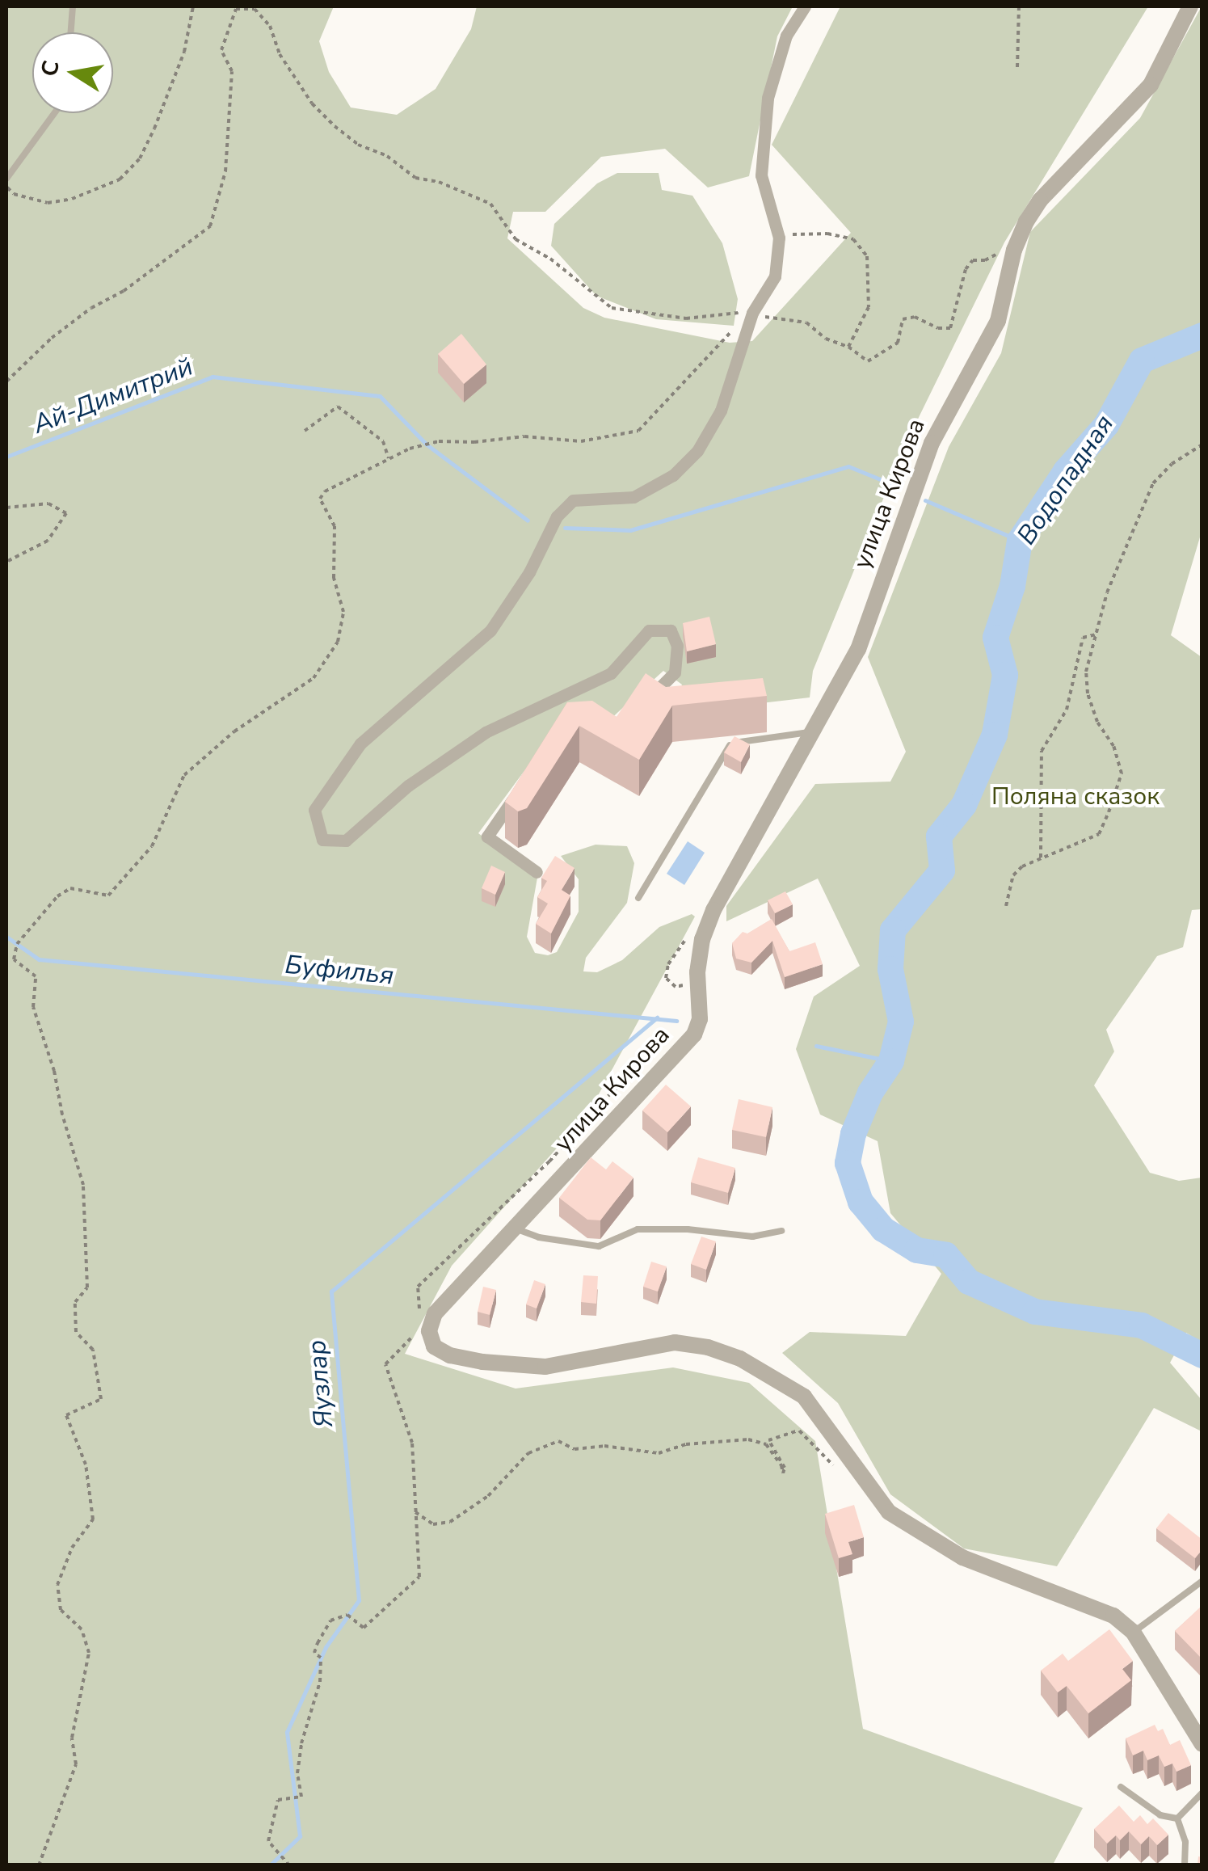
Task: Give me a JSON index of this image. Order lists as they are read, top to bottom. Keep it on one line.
{"streets":{"street":["улица Кирова"]},"water":["Ай-Димитрий","Водопадная","Буфилья","Яузлар"],"parks":["Поляна сказок"],"north":"left"}
